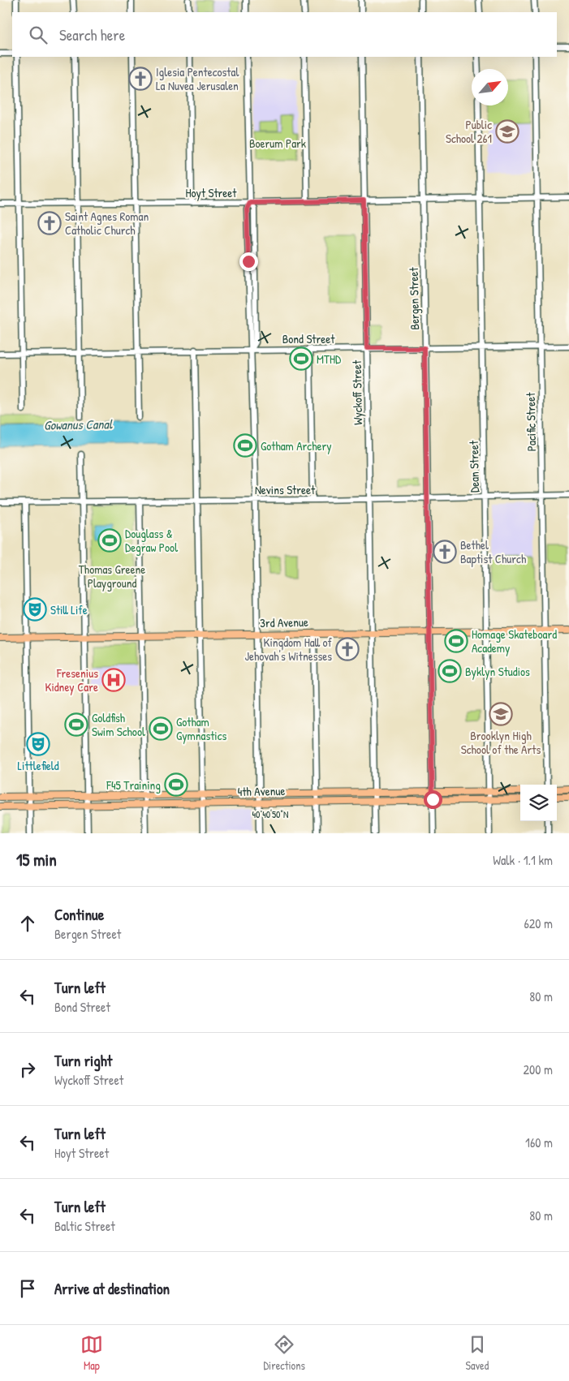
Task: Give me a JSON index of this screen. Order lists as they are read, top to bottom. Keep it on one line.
{"streets":{"main road":["3rd Avenue","4th Avenue"],"street":["Hoyt Street","Bergen Street","Bond Street","Wyckoff Street","Pacific Street","Dean Street","Nevins Street"]},"crossings":[["Hoyt Street","Bergen Street"],["Hoyt Street","Wyckoff Street"],["Hoyt Street","Pacific Street"],["Hoyt Street","Dean Street"],["Bergen Street","Bond Street"],["Bergen Street","Nevins Street"],["Bergen Street","3rd Avenue"],["Bergen Street","4th Avenue"],["Bond Street","Wyckoff Street"],["Bond Street","Pacific Street"],["Bond Street","Dean Street"],["Wyckoff Street","Nevins Street"],["Wyckoff Street","3rd Avenue"],["Wyckoff Street","4th Avenue"],["Pacific Street","Nevins Street"],["Pacific Street","3rd Avenue"],["Dean Street","Nevins Street"],["Dean Street","3rd Avenue"],["Dean Street","4th Avenue"]],"water":["Gowanus Canal"],"parks":["Boerum Park","Thomas Greene Playground"],"places":{"church":["Iglesia Pentecostal La Nuvea Jerusalen","Saint Agnes Roman Catholic Church","Bethel Baptist Church","Kingdom Hall of Jehovah's Witnesses"],"school or university":["Public School 261","Brooklyn High School of the Arts"],"sports":["MTHD","Gotham Archery","Douglass & Degraw Pool","Homage Skateboard Academy","Byklyn Studios","Goldfish Swim School","Gotham Gymnastics","F45 Training"],"theatre":["Still Life","Littlefield"],"hospital":["Fresenius Kidney Care"]},"north":"top right","page":{"search":"Search here","heading":["15 min","Walk · 1.1 km"],"list":[["Continue","Bergen Street","620 m"],["Turn left","Bond Street","80 m"],["Turn right","Wyckoff Street","200 m"],["Turn left","Hoyt Street","160 m"],["Turn left","Baltic Street","80 m"],"Arrive at destination"],"nav":["Map","Directions","Saved"]},"coordinates":["40°40'50\"N"]}
